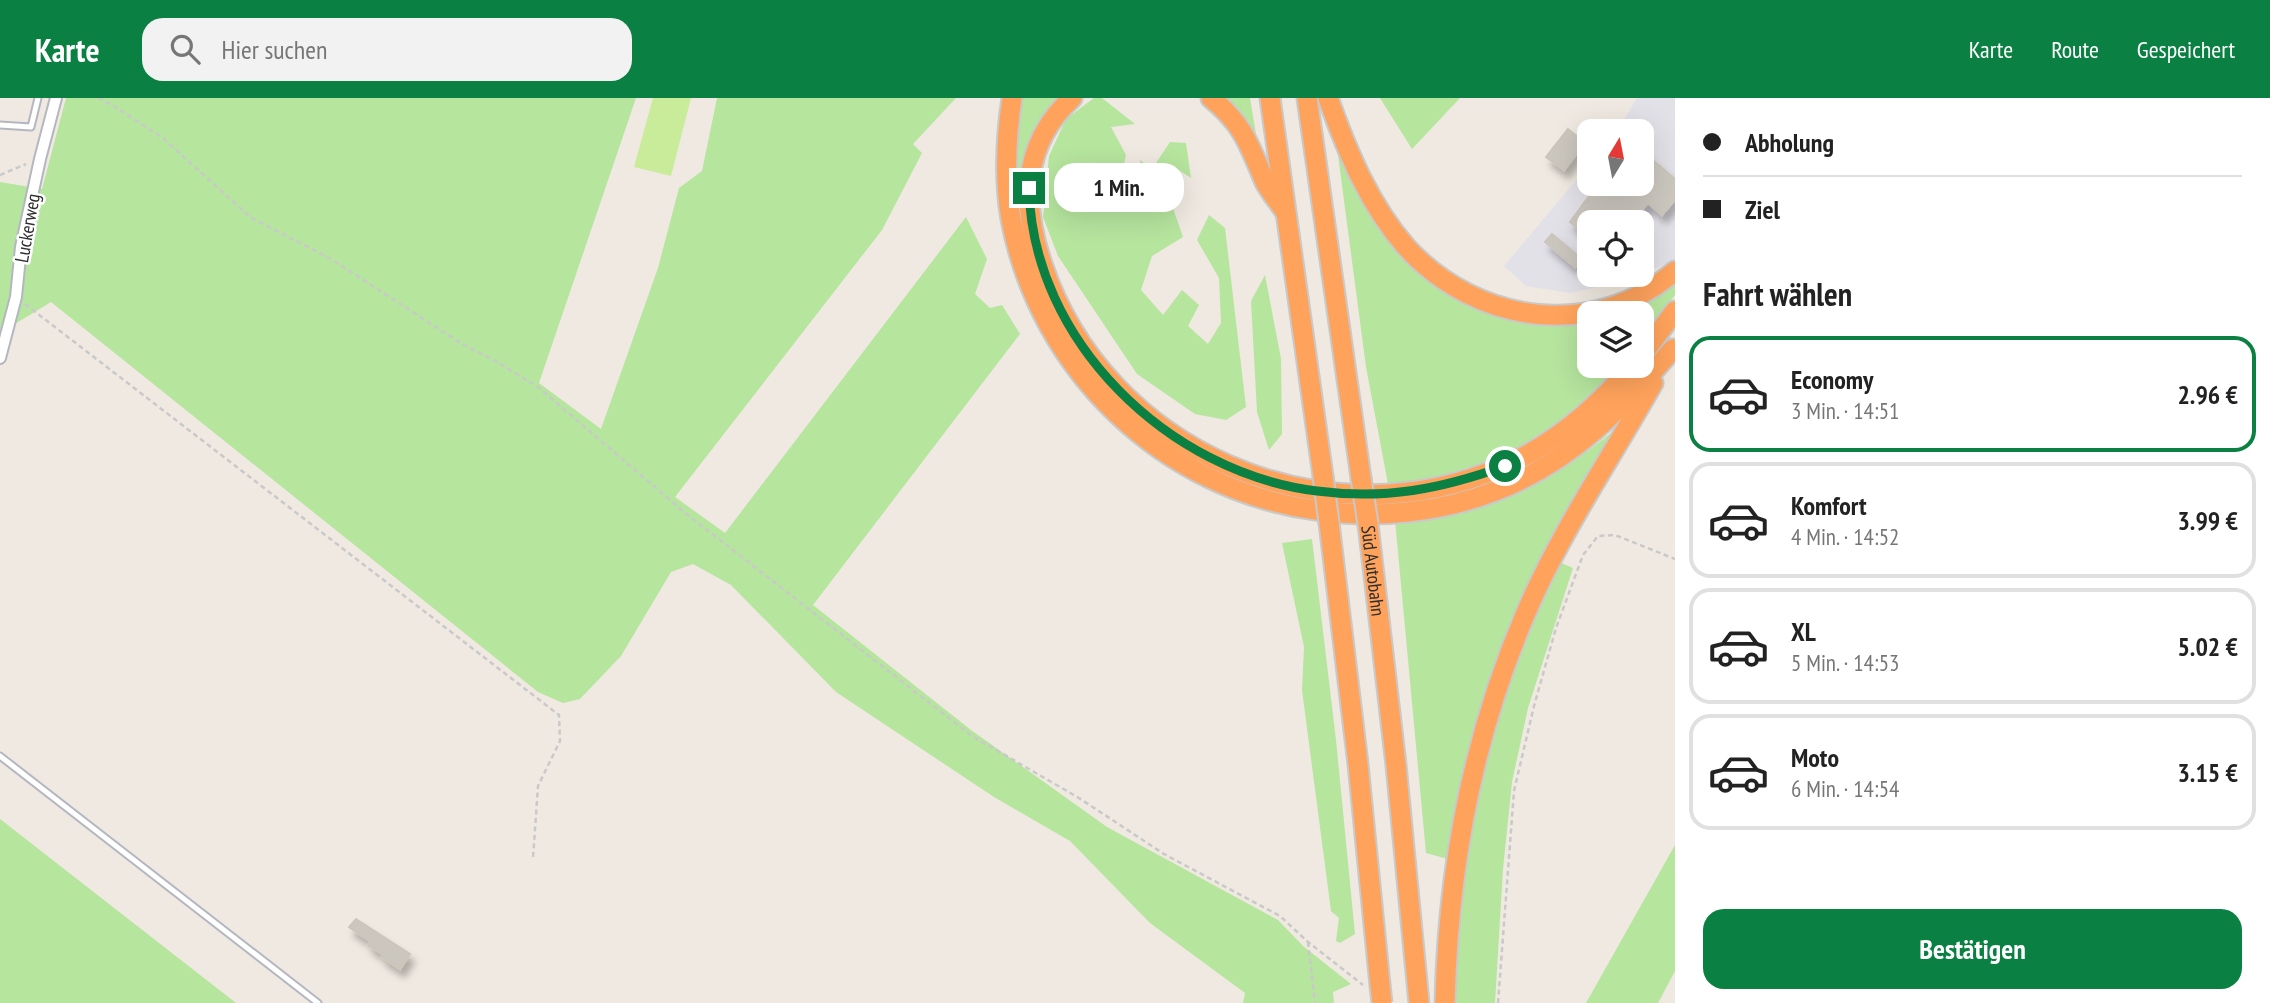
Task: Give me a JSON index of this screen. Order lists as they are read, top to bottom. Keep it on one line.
{"streets":{"highway":["Süd Autobahn"],"street":["Luckerweg"]},"north":"top","page":{"header":"Karte","search":"Hier suchen","nav":["Karte","Route","Gespeichert"],"banner":["Abholung","Ziel"],"bubble":"1 Min.","heading":"Fahrt wählen","list":[{"name":"Economy","note":"3 Min. · 14:51","value":"2.96 €"},{"name":"Komfort","note":"4 Min. · 14:52","value":"3.99 €"},{"name":"XL","note":"5 Min. · 14:53","value":"5.02 €"},{"name":"Moto","note":"6 Min. · 14:54","value":"3.15 €"}],"buttons":"Bestätigen"}}
